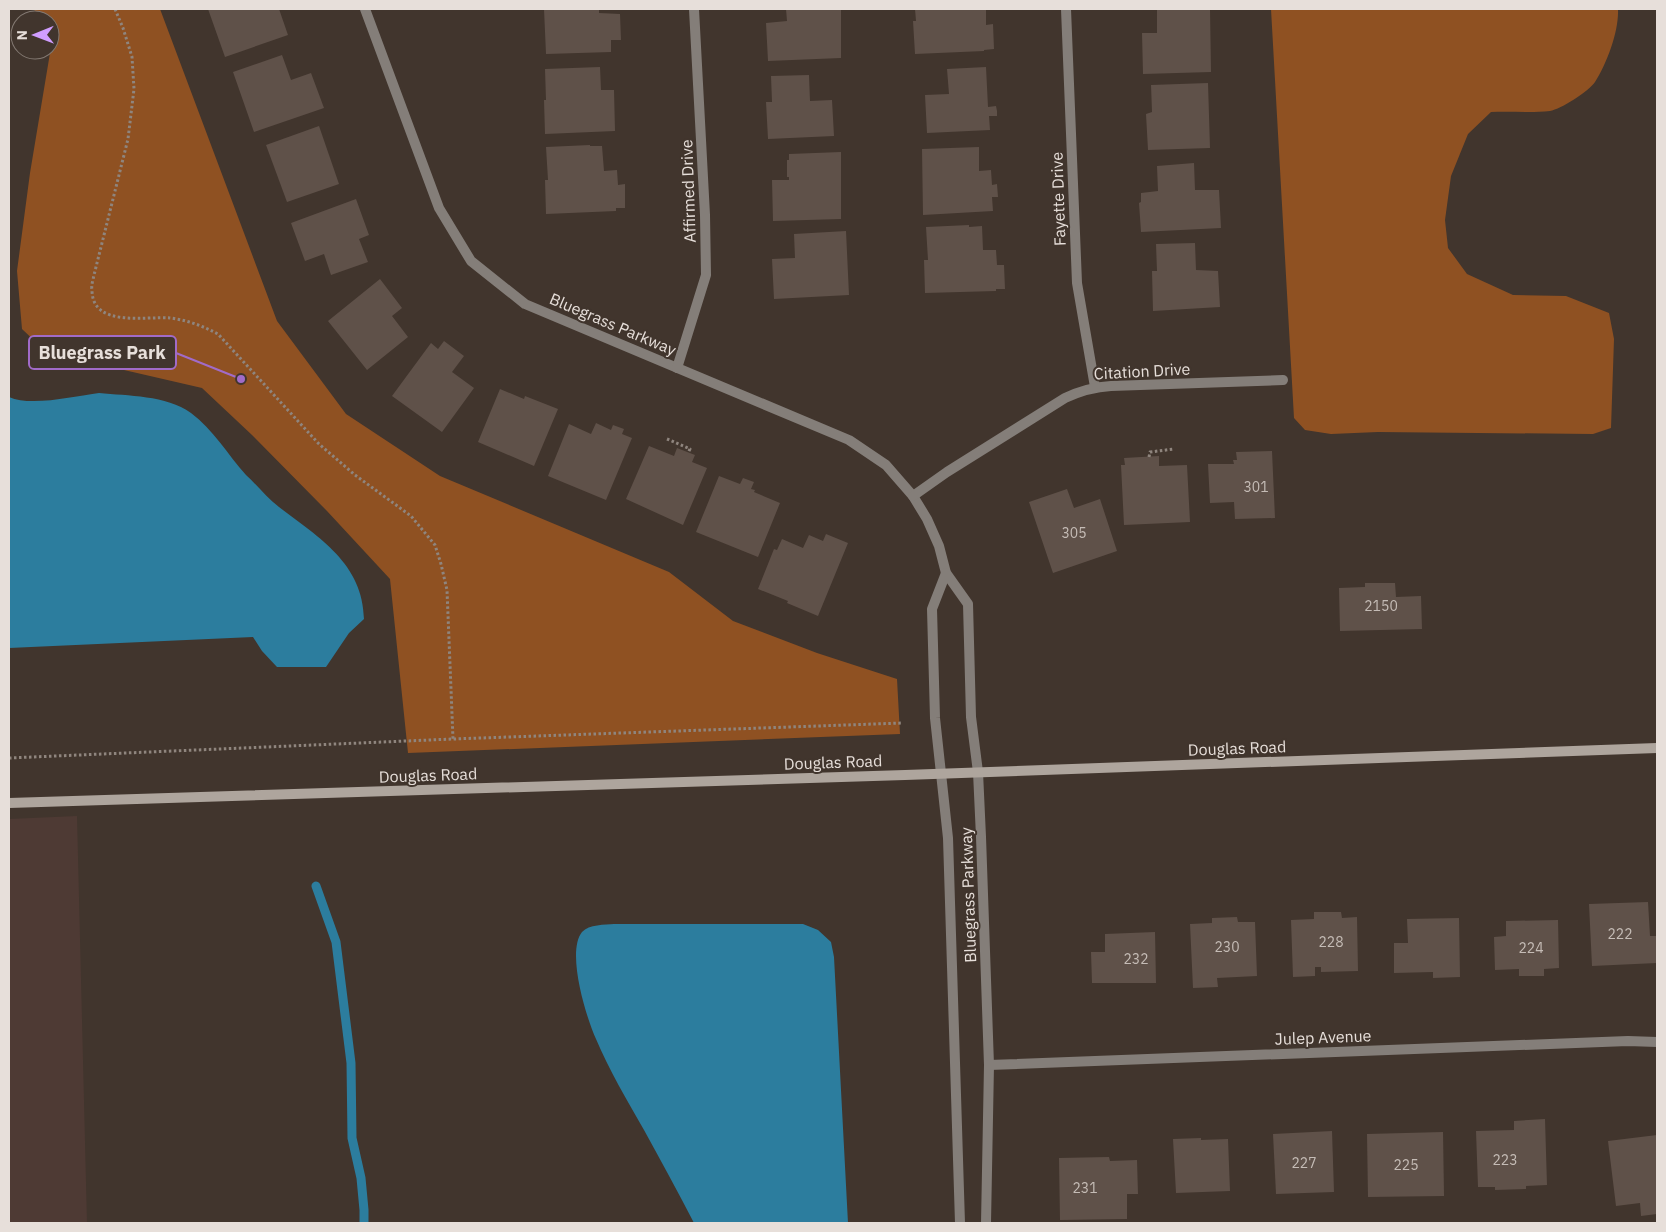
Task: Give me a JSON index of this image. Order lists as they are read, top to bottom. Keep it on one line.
{"streets":{"street":["Affirmed Drive","Fayette Drive","Bluegrass Parkway","Citation Drive","Douglas Road","Julep Avenue"]},"crossings":[["Affirmed Drive","Bluegrass Parkway"],["Fayette Drive","Citation Drive"],["Bluegrass Parkway","Citation Drive"],["Bluegrass Parkway","Douglas Road"],["Bluegrass Parkway","Julep Avenue"]],"places":["Bluegrass Park"],"house_numbers":["301","305","2150","222","228","230","224","232","223","227","225","231"],"north":"left"}
